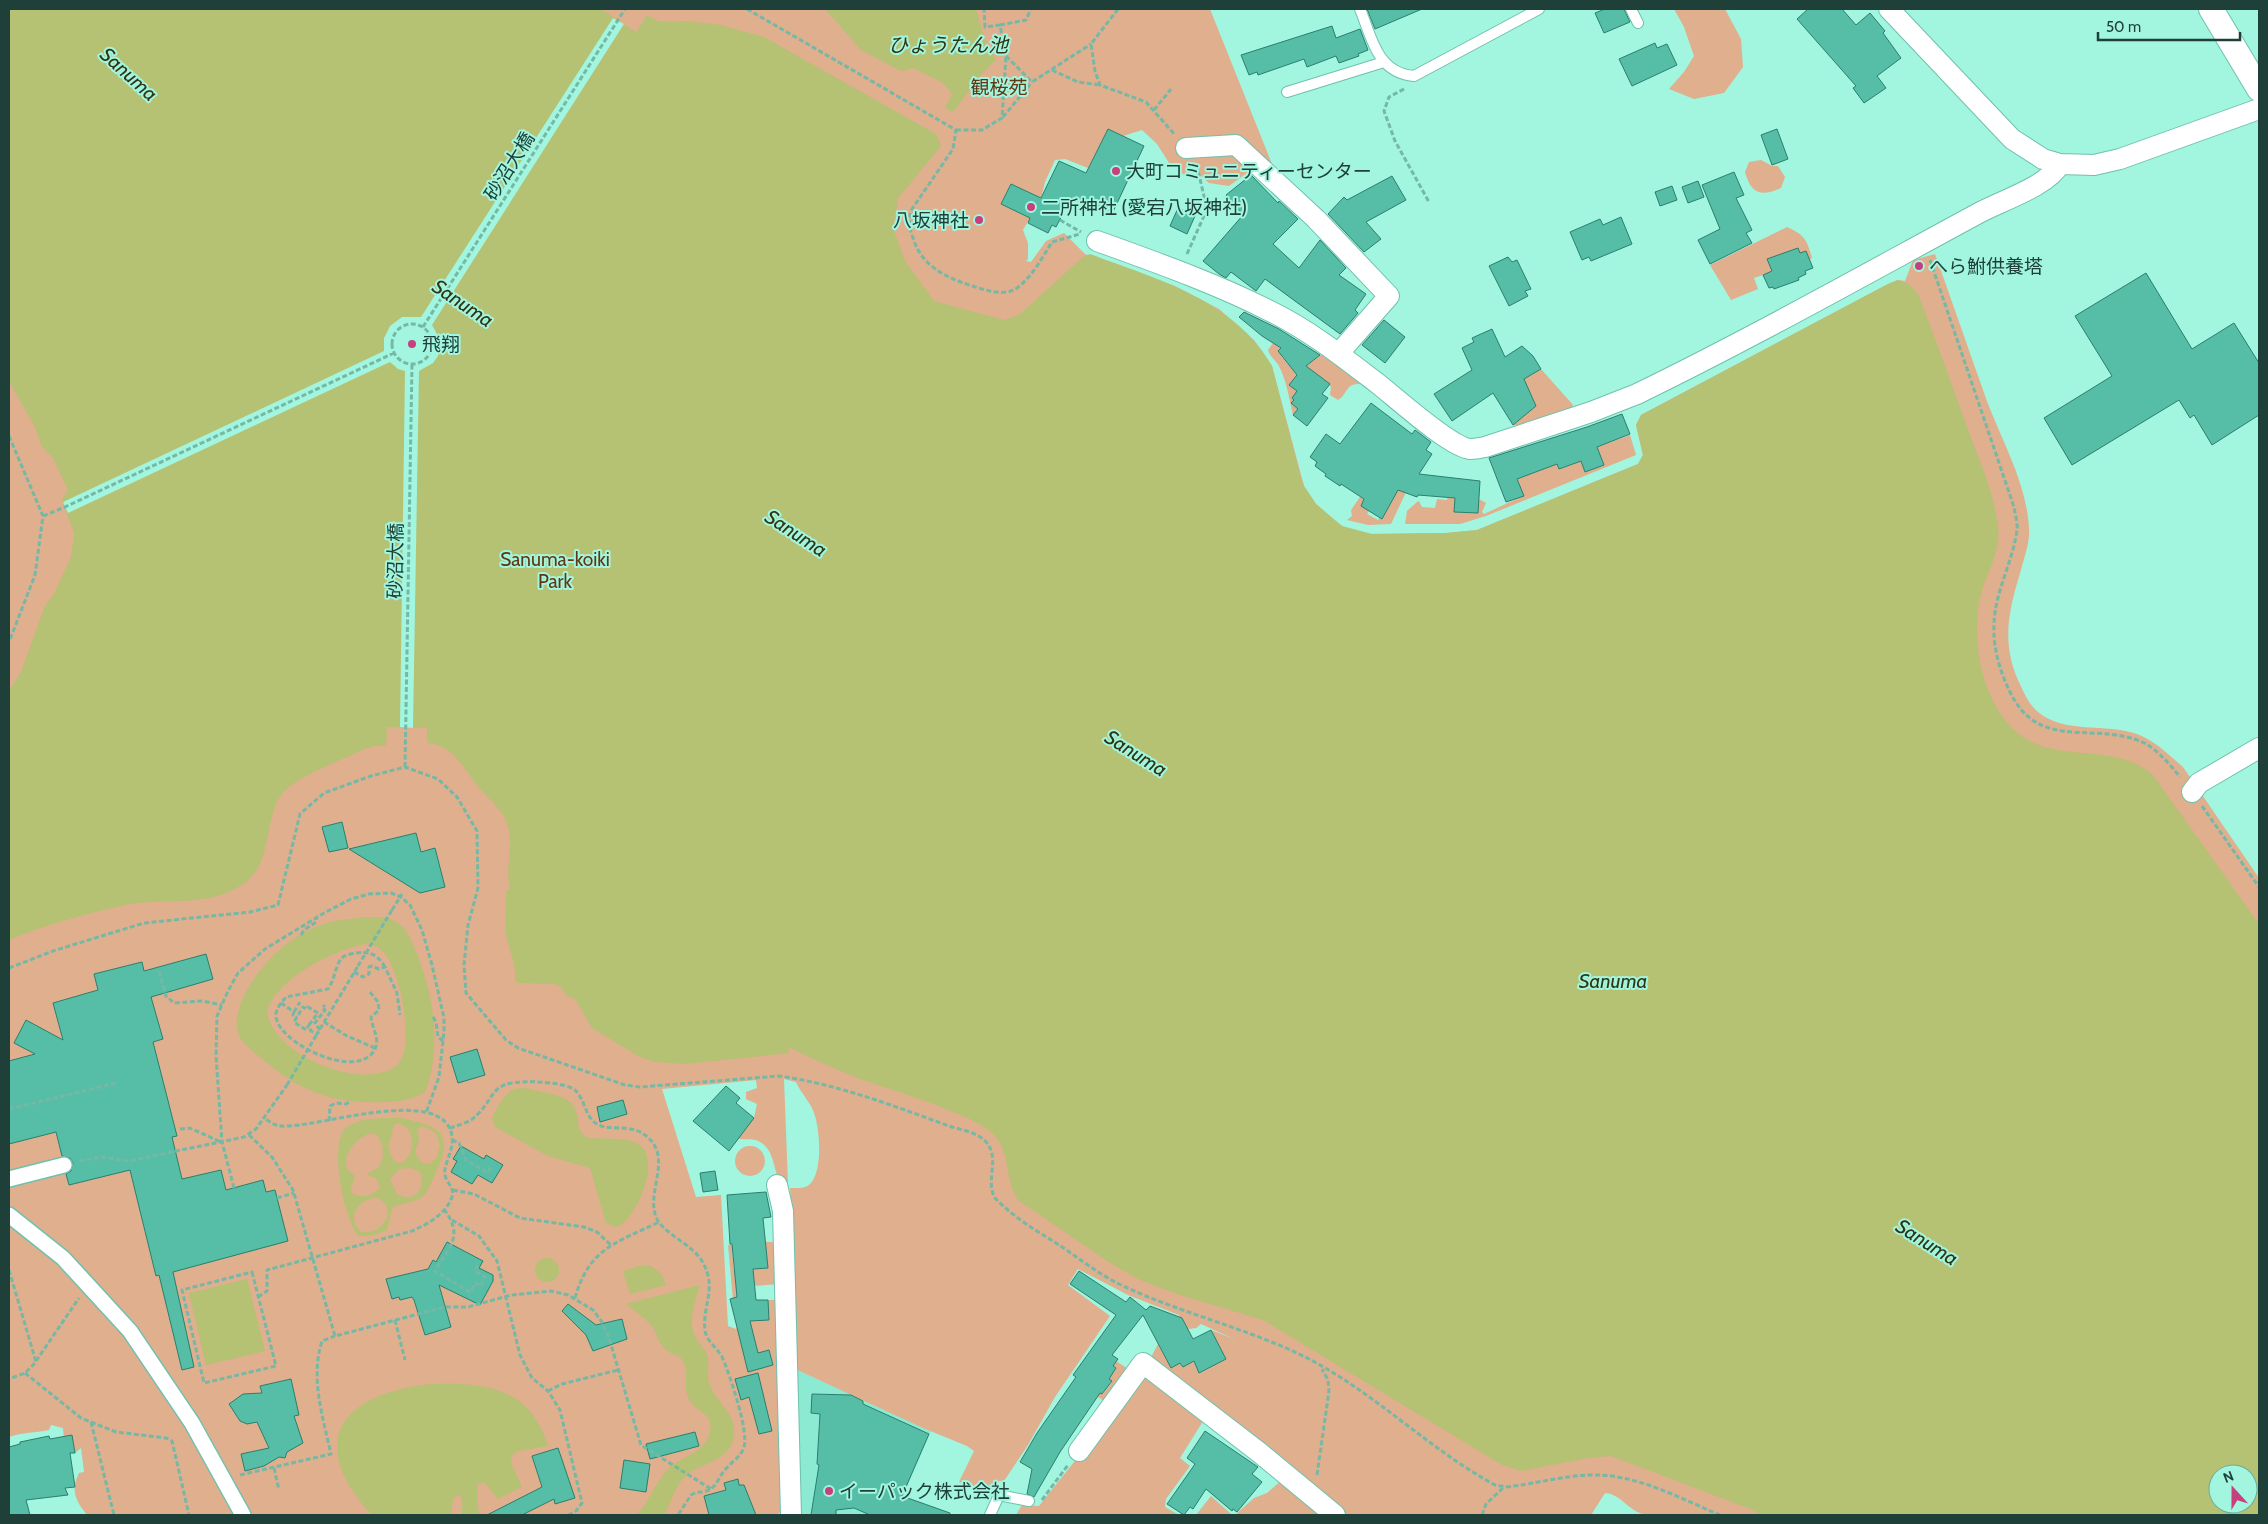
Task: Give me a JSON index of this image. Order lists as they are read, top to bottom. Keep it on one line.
{"streets":{"path":["砂沼大橋"]},"water":["ひょうたん池","Sanuma"],"parks":["観桜苑","Sanuma-koiki Park"],"places":["大町コミュニティーセンター","二所神社 (愛宕八坂神社)","八坂神社","へら鮒供養塔","飛翔","イーパック株式会社"],"scale_bar":"50 m","north":"top"}
